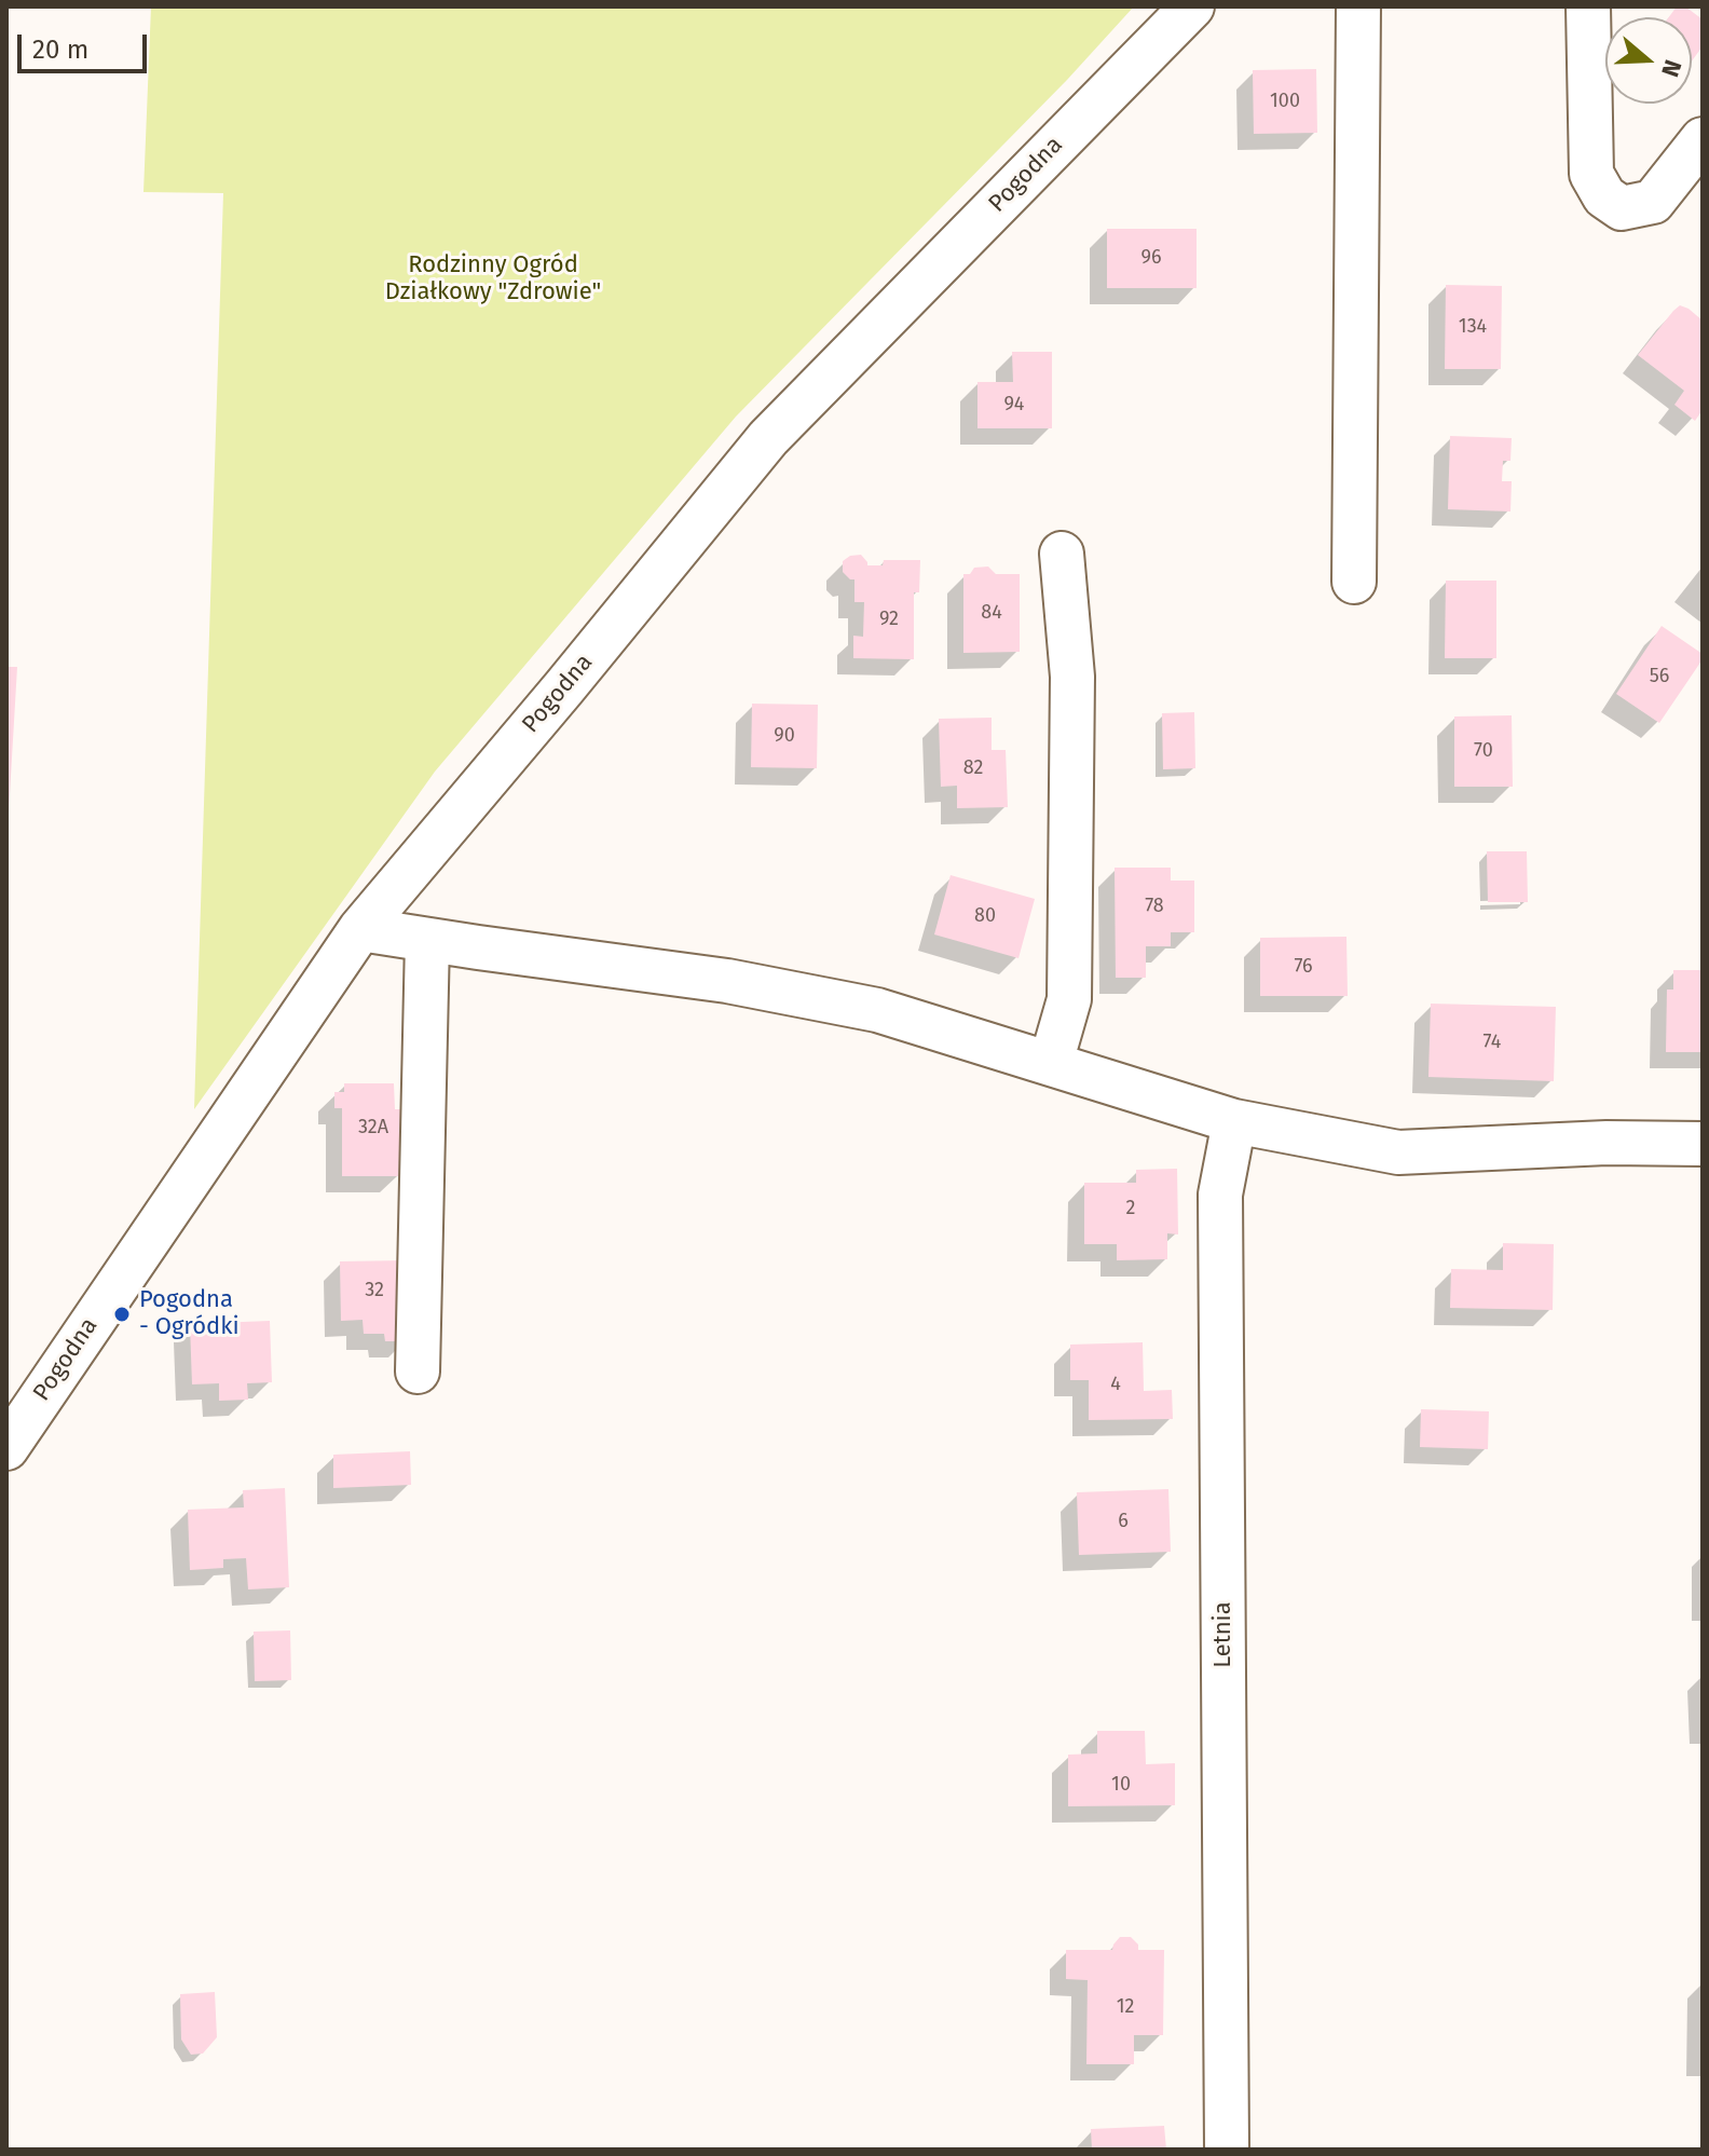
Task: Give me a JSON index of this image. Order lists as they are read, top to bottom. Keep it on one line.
{"streets":{"street":["Pogodna","Letnia"]},"parks":["Rodzinny Ogród Działkowy \"Zdrowie\""],"places":["Pogodna - Ogródki"],"house_numbers":["100","96","134","94","84","92","56","90","70","82","78","80","76","74","32A","2","32","4","6","10","12"],"scale_bar":"20 m","north":"right"}
